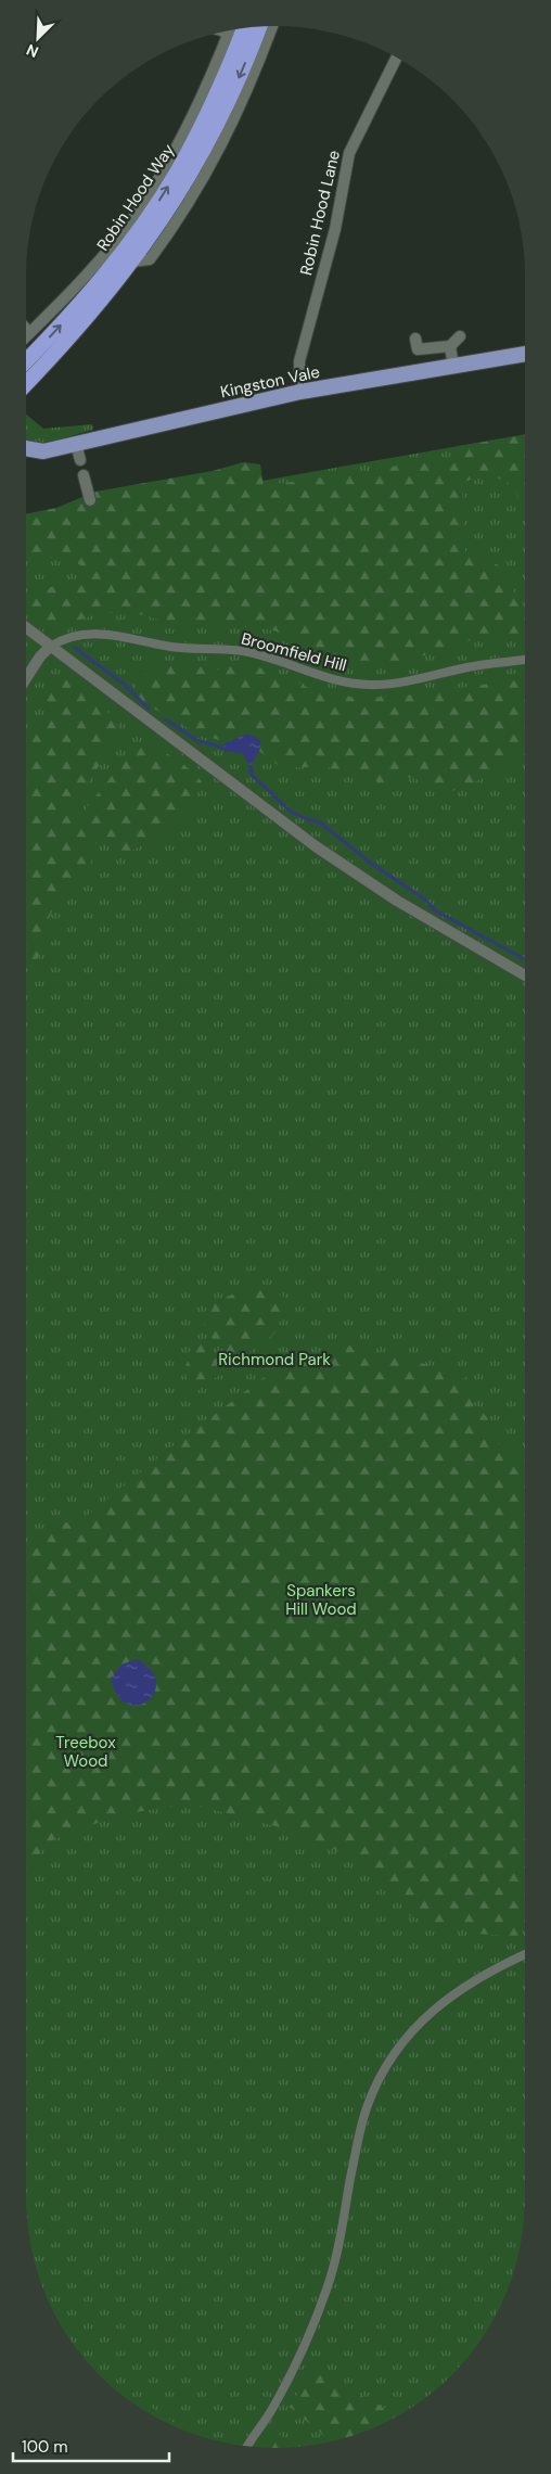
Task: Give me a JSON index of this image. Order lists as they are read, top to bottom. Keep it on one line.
{"streets":{"highway":["Robin Hood Way"],"main road":["Kingston Vale"],"street":["Robin Hood Lane","Broomfield Hill"]},"crossings":[["Robin Hood Lane","Kingston Vale"]],"parks":["Richmond Park","Spankers Hill Wood","Treebox Wood"],"scale_bar":"100 m","north":"bottom left"}
